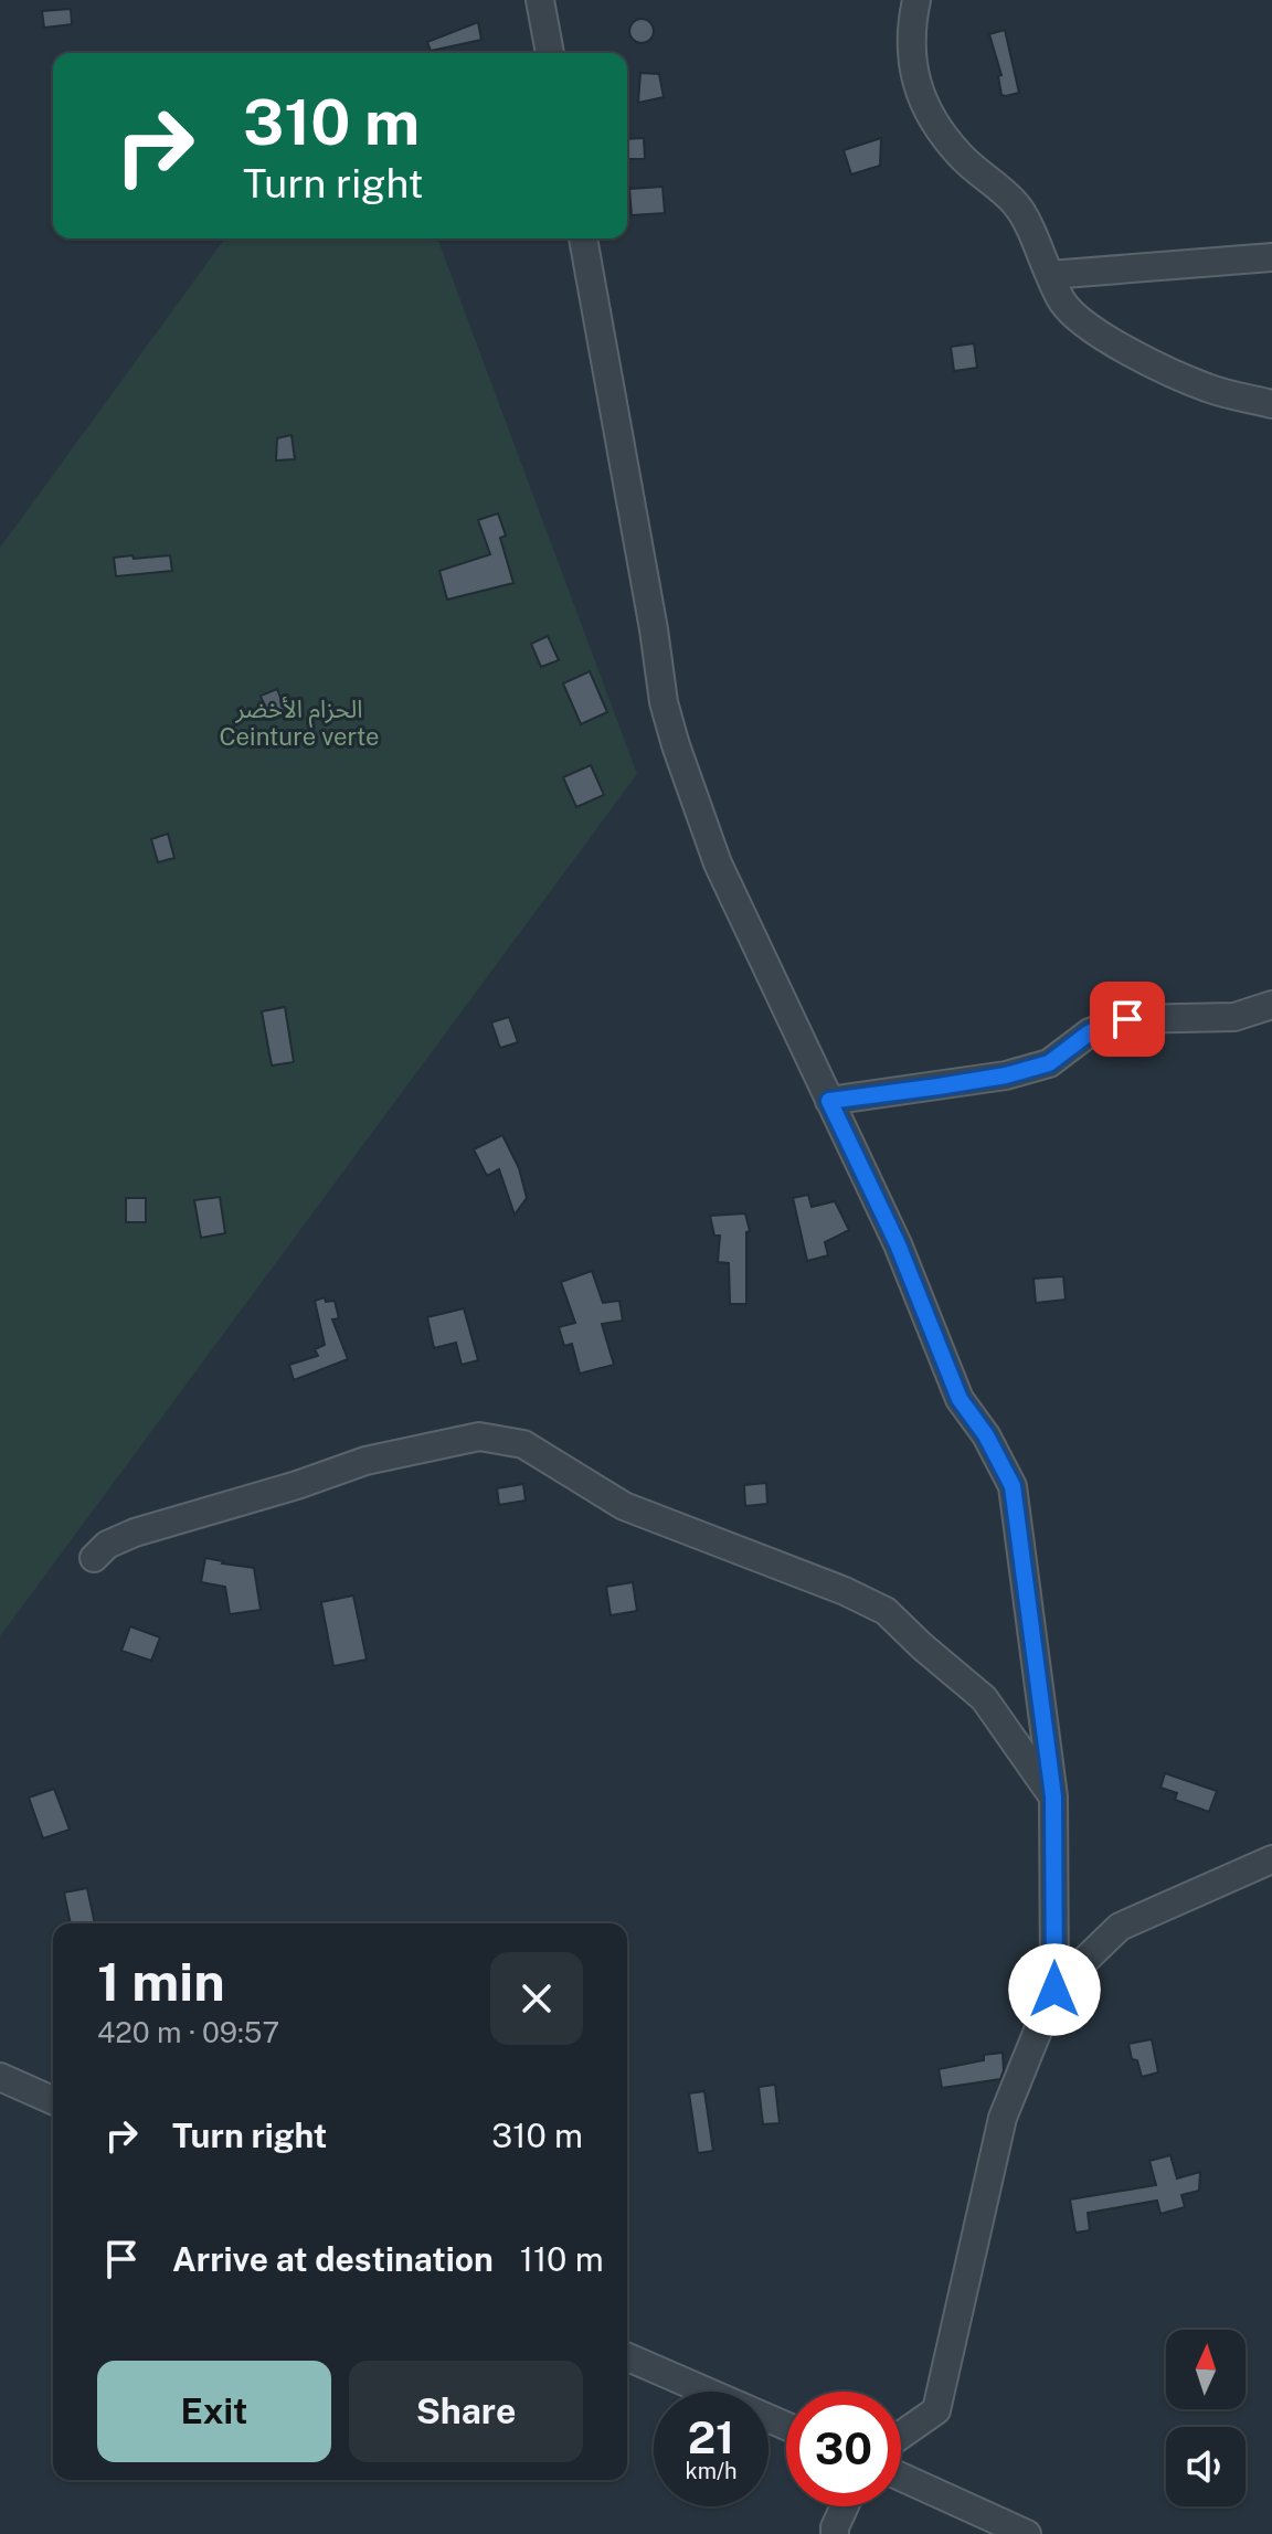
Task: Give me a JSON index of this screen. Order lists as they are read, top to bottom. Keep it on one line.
{"parks":["الحزام الأخضر Ceinture verte"],"north":"top","page":{"turn":["310 m","Turn right"],"heading":["1 min","420 m · 09:57"],"list":[{"name":"Turn right","value":"310 m"},{"name":"Arrive at destination","value":"110 m"}],"buttons":["Exit","Share"],"speed":"21 km/h","limit":"30"}}
